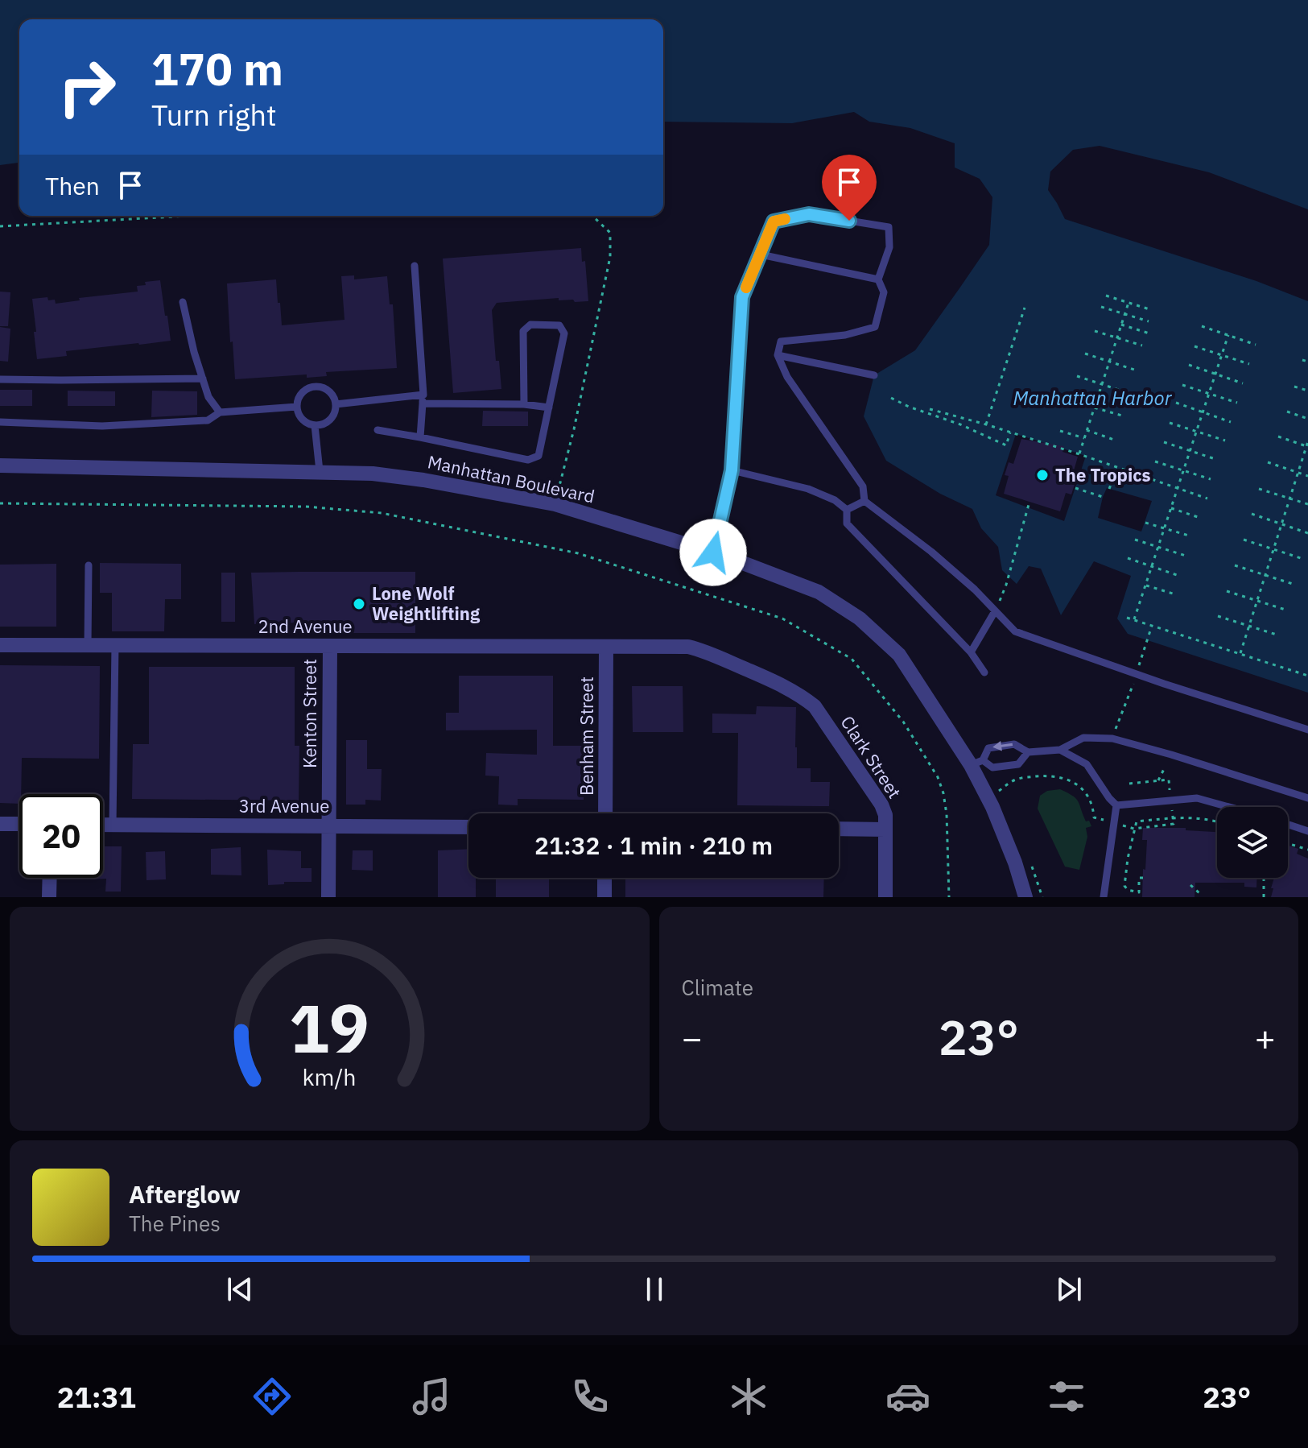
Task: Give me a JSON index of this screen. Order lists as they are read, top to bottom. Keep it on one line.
{"streets":{"street":["Manhattan Boulevard","2nd Avenue","Kenton Street","Benham Street","Clark Street","3rd Avenue"]},"crossings":[["2nd Avenue","Kenton Street"],["2nd Avenue","Benham Street"],["2nd Avenue","Clark Street"],["Kenton Street","3rd Avenue"]],"water":["Manhattan Harbor"],"places":["The Tropics","Lone Wolf Weightlifting"],"page":{"turn":["170 m","Turn right"],"then":"Then","limit":"20","trip":"21:32 · 1 min · 210 m","tile":"Climate","heat":["−","23°","+"],"song":["Afterglow","The Pines"],"tabs":["21:31","23°"],"gauge":["19","km/h"]}}
